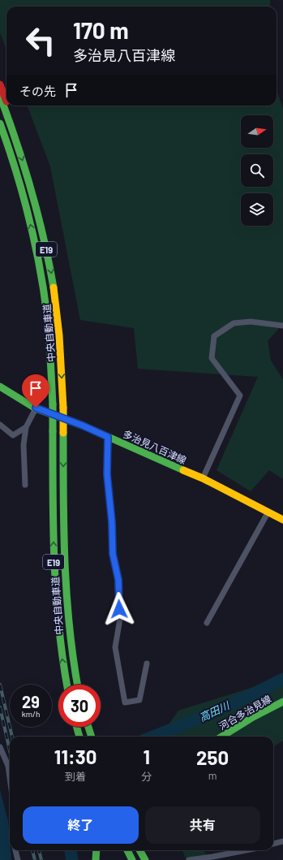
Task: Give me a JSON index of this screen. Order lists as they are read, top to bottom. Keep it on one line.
{"streets":{"main road":["E19","中央自動車道","多治見八百津線","河合多治見線"]},"water":["高田川"],"north":"right","page":{"turn":["170 m","多治見八百津線"],"then":"その先","speed":"29 km/h","limit":"30","eta":["11:30","到着","1","分","250","m"],"buttons":["終了","共有"]}}
